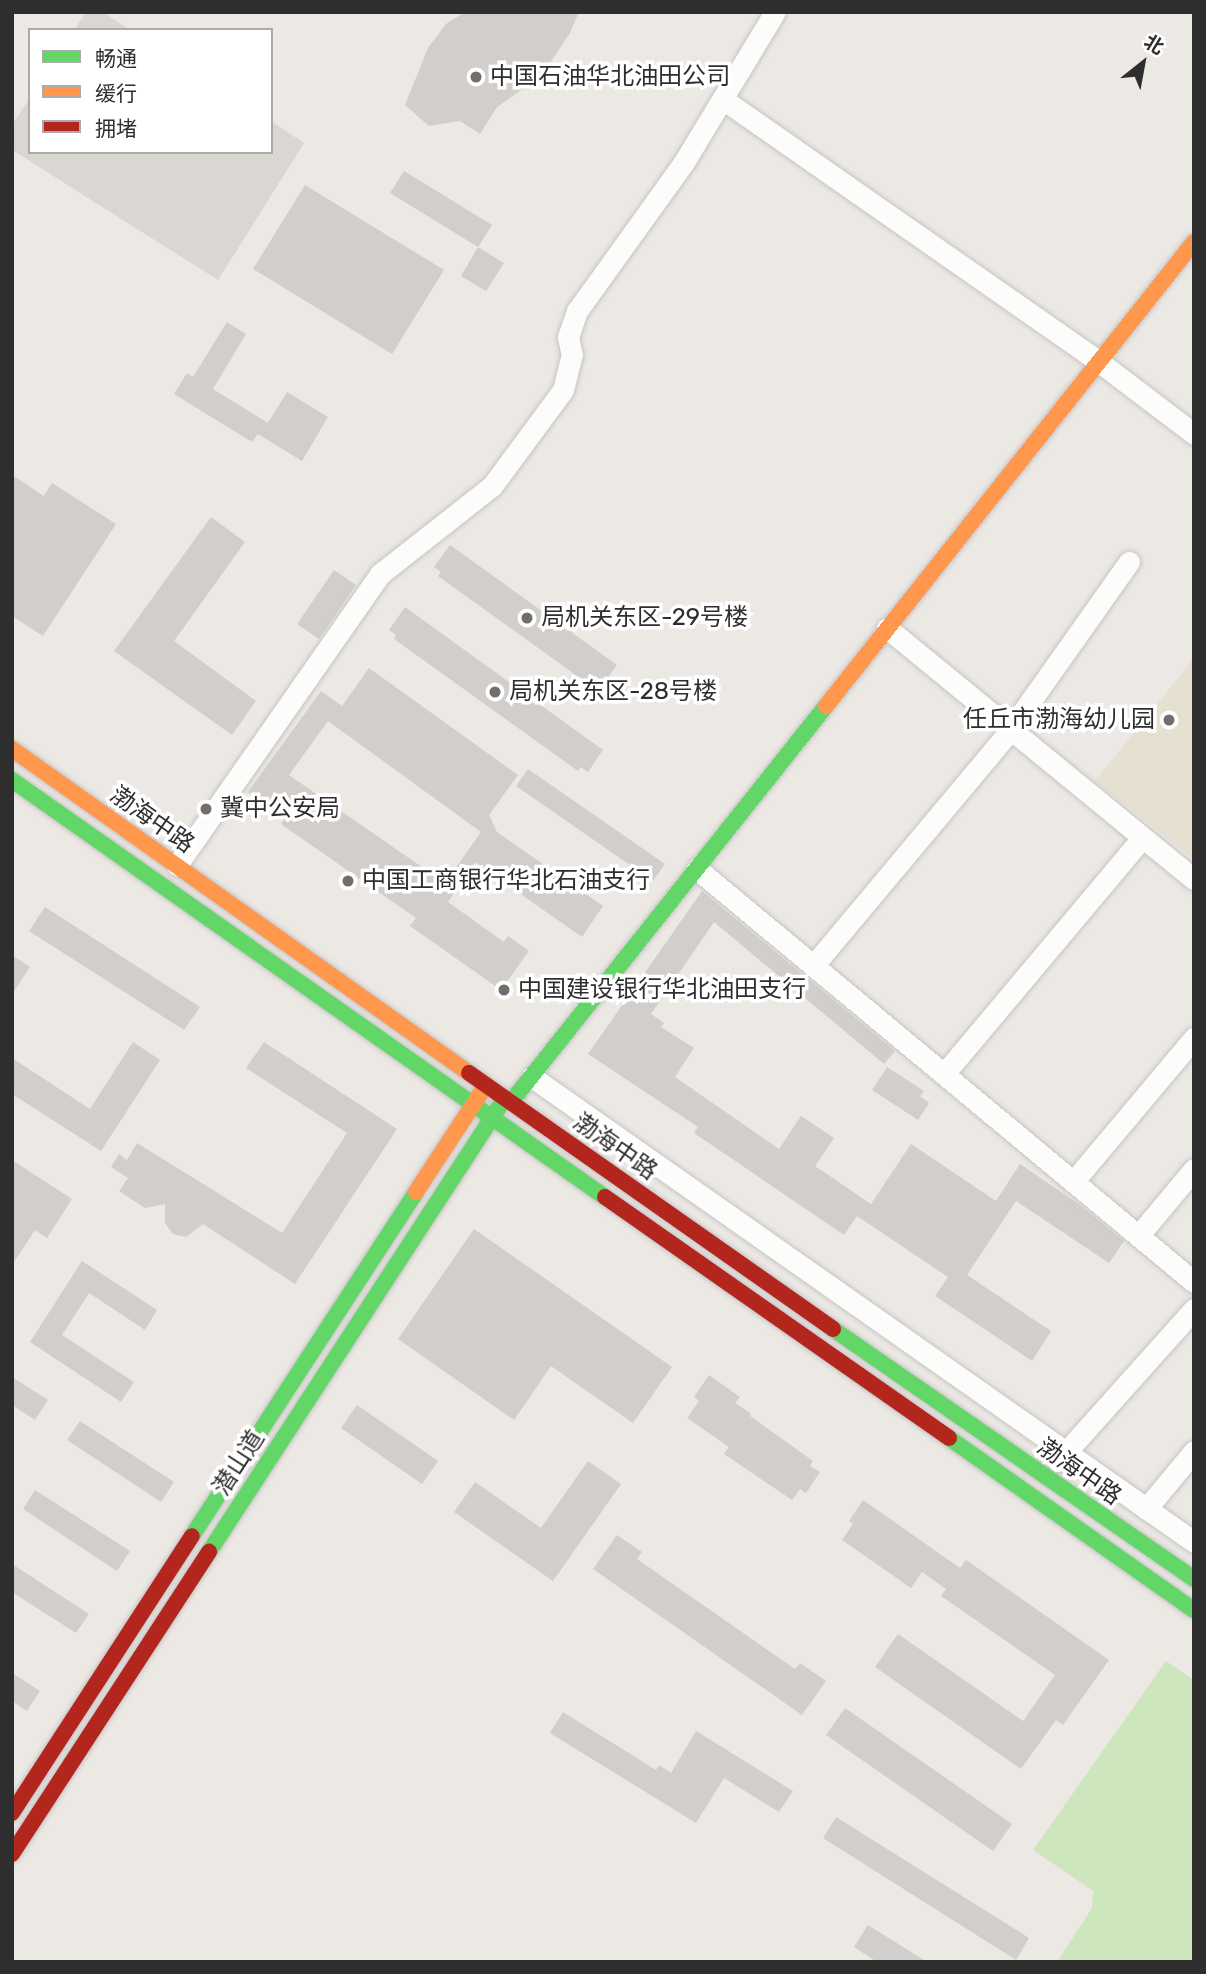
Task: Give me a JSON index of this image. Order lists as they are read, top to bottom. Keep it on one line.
{"streets":{"main road":["渤海中路","潜山道"]},"crossings":[["渤海中路","潜山道"]],"places":["中国石油华北油田公司","局机关东区-29号楼","局机关东区-28号楼","任丘市渤海幼儿园","冀中公安局","中国工商银行华北石油支行","中国建设银行华北油田支行"],"legend":["畅通","缓行","拥堵"],"north":"top right"}
